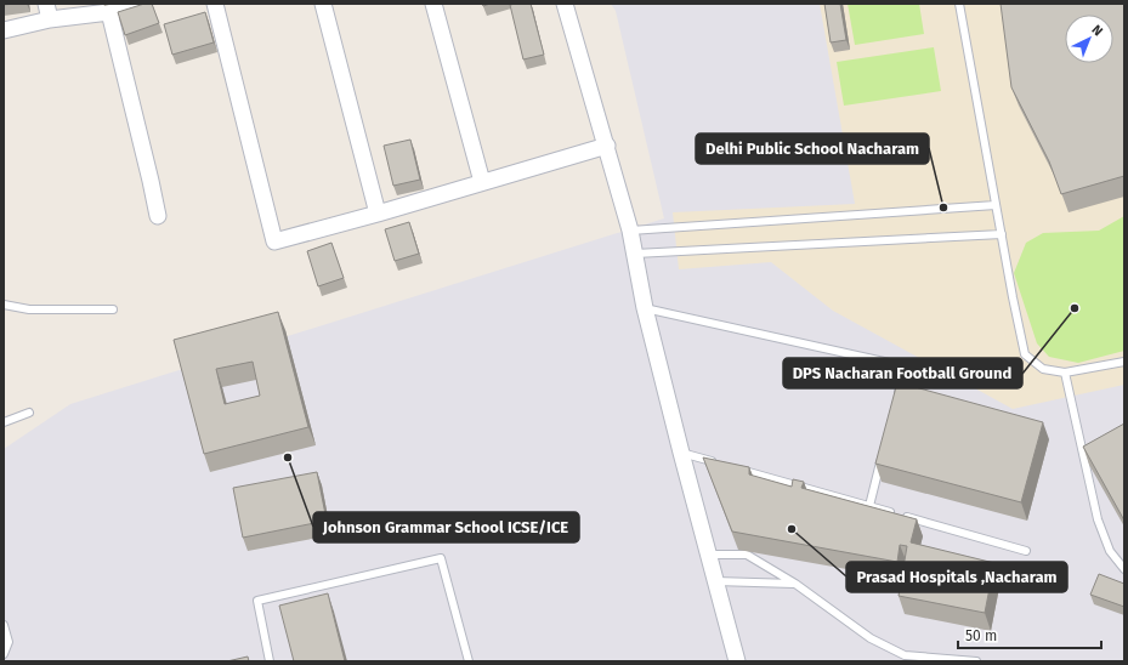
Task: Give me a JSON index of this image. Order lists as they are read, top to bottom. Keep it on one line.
{"places":["Delhi Public School Nacharam","DPS Nacharan Football Ground","Johnson Grammar School ICSE/ICE","Prasad Hospitals ,Nacharam"],"scale_bar":"50 m","north":"top right"}
